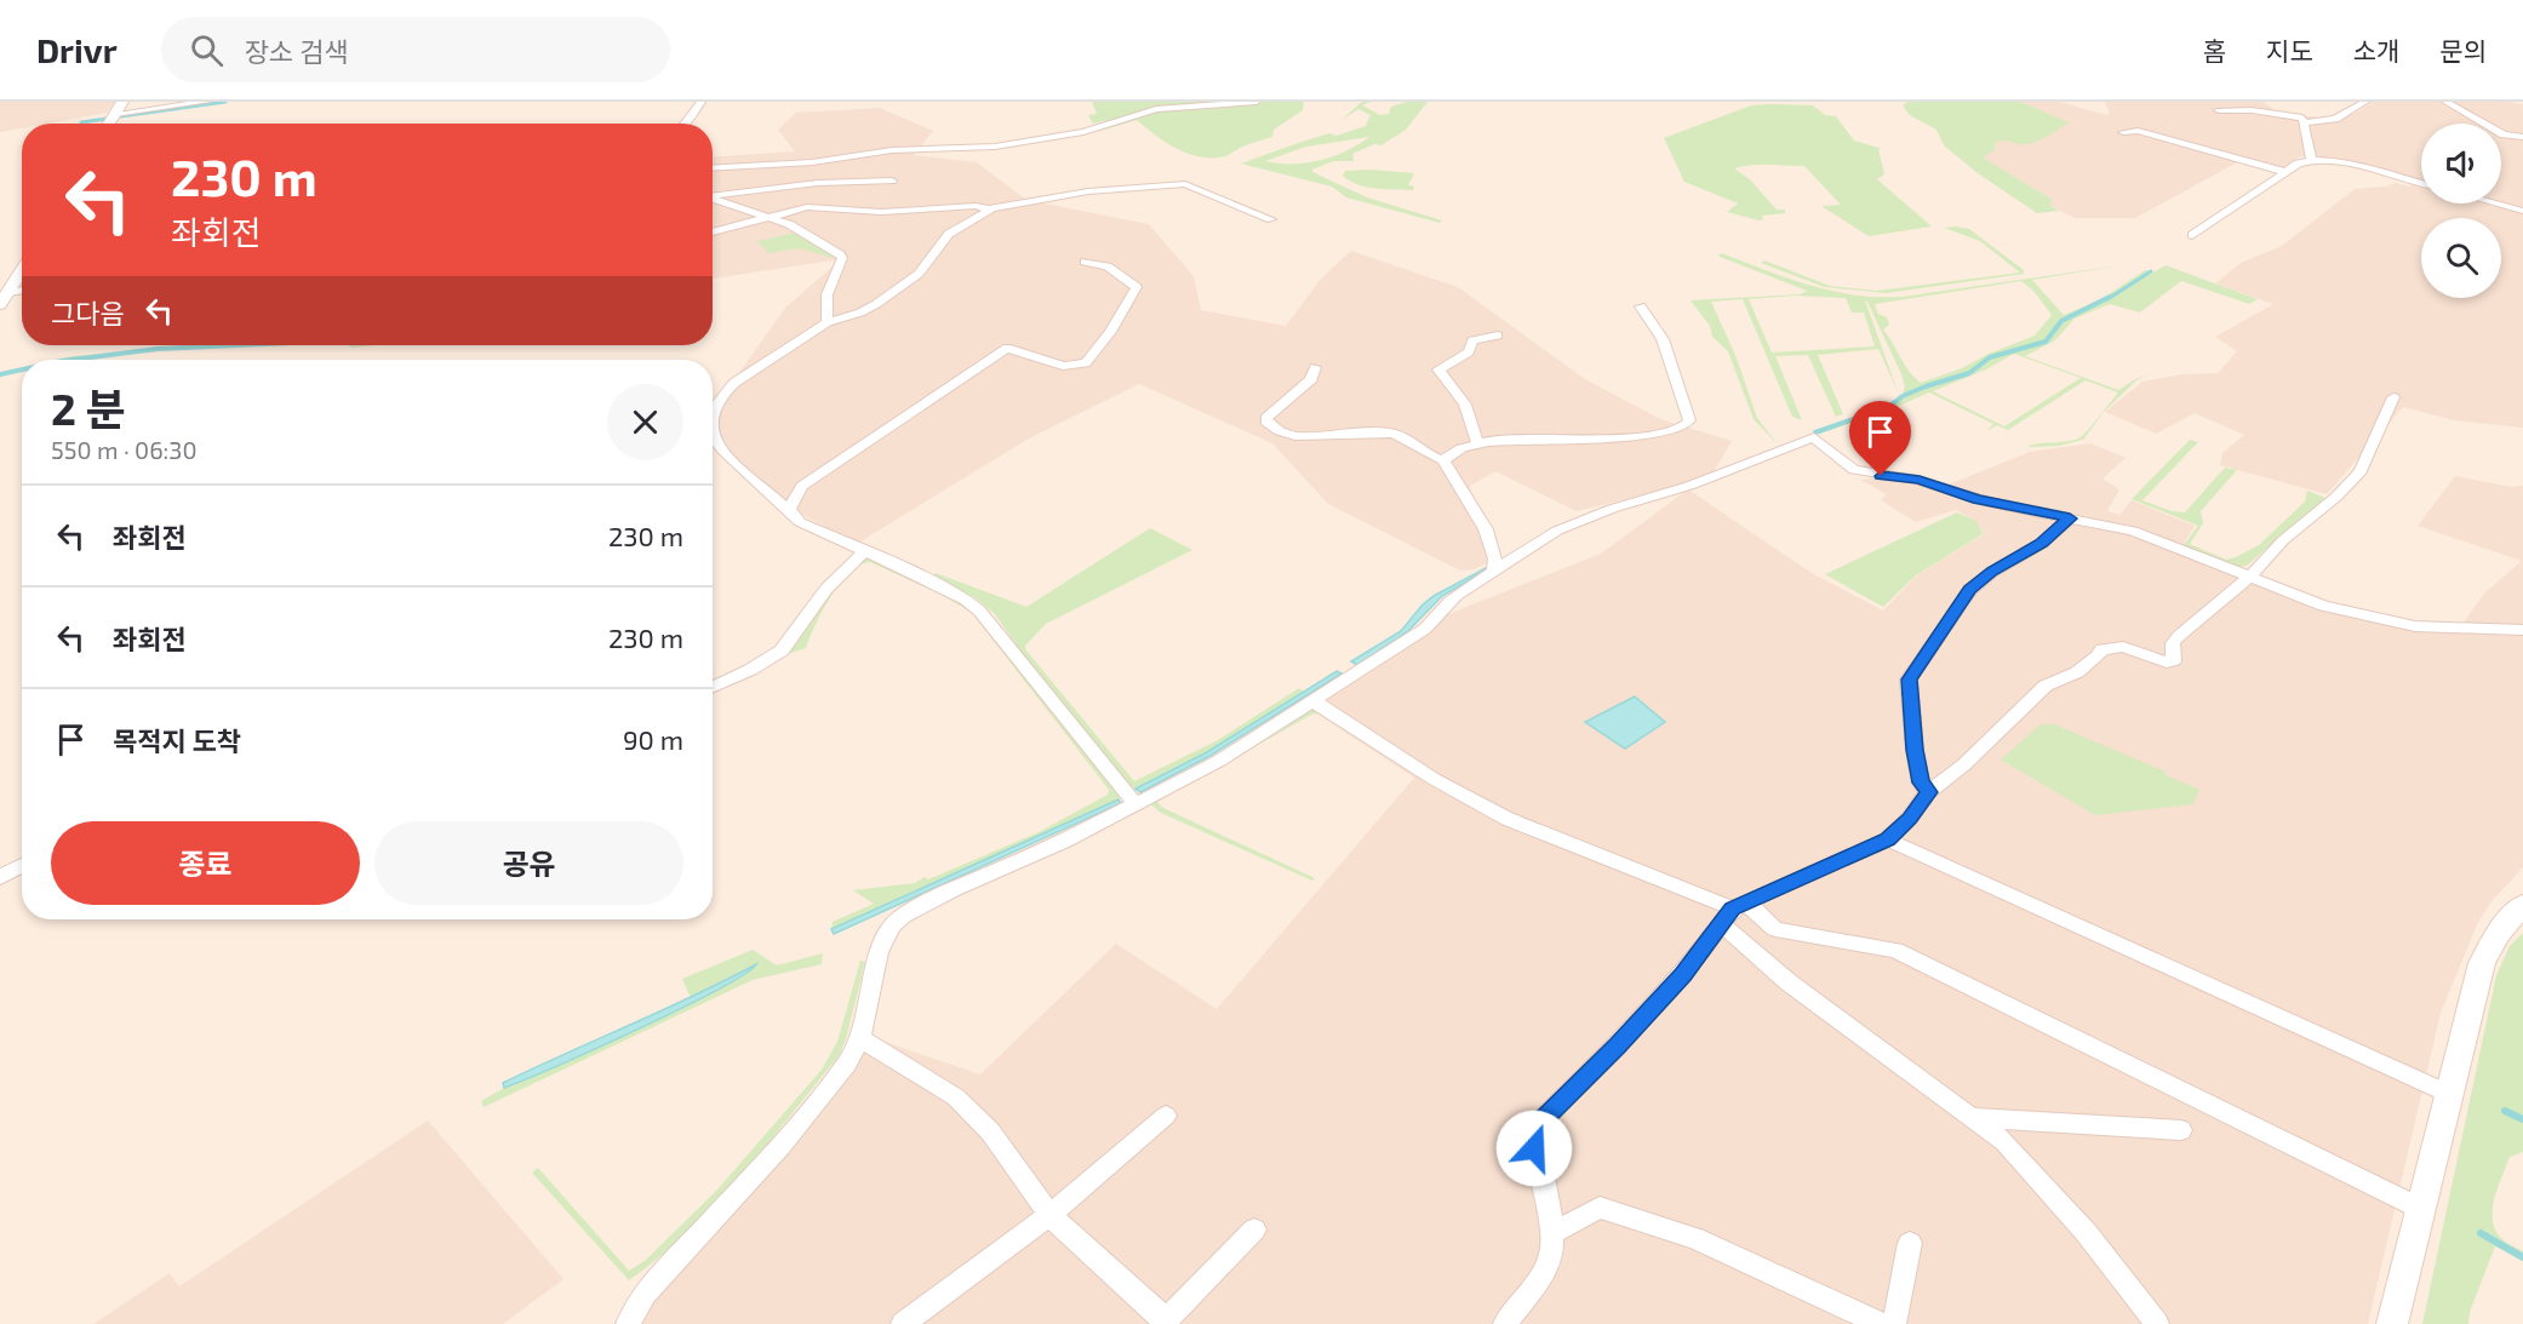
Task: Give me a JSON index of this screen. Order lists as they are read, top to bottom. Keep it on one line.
{"page":{"header":"Drivr","search":"장소 검색","nav":["홈","지도","소개","문의"],"turn":["230 m","좌회전"],"then":"그다음","heading":["2 분","550 m · 06:30"],"list":[{"name":"좌회전","value":"230 m"},{"name":"좌회전","value":"230 m"},{"name":"목적지 도착","value":"90 m"}],"buttons":["종료","공유"]}}
